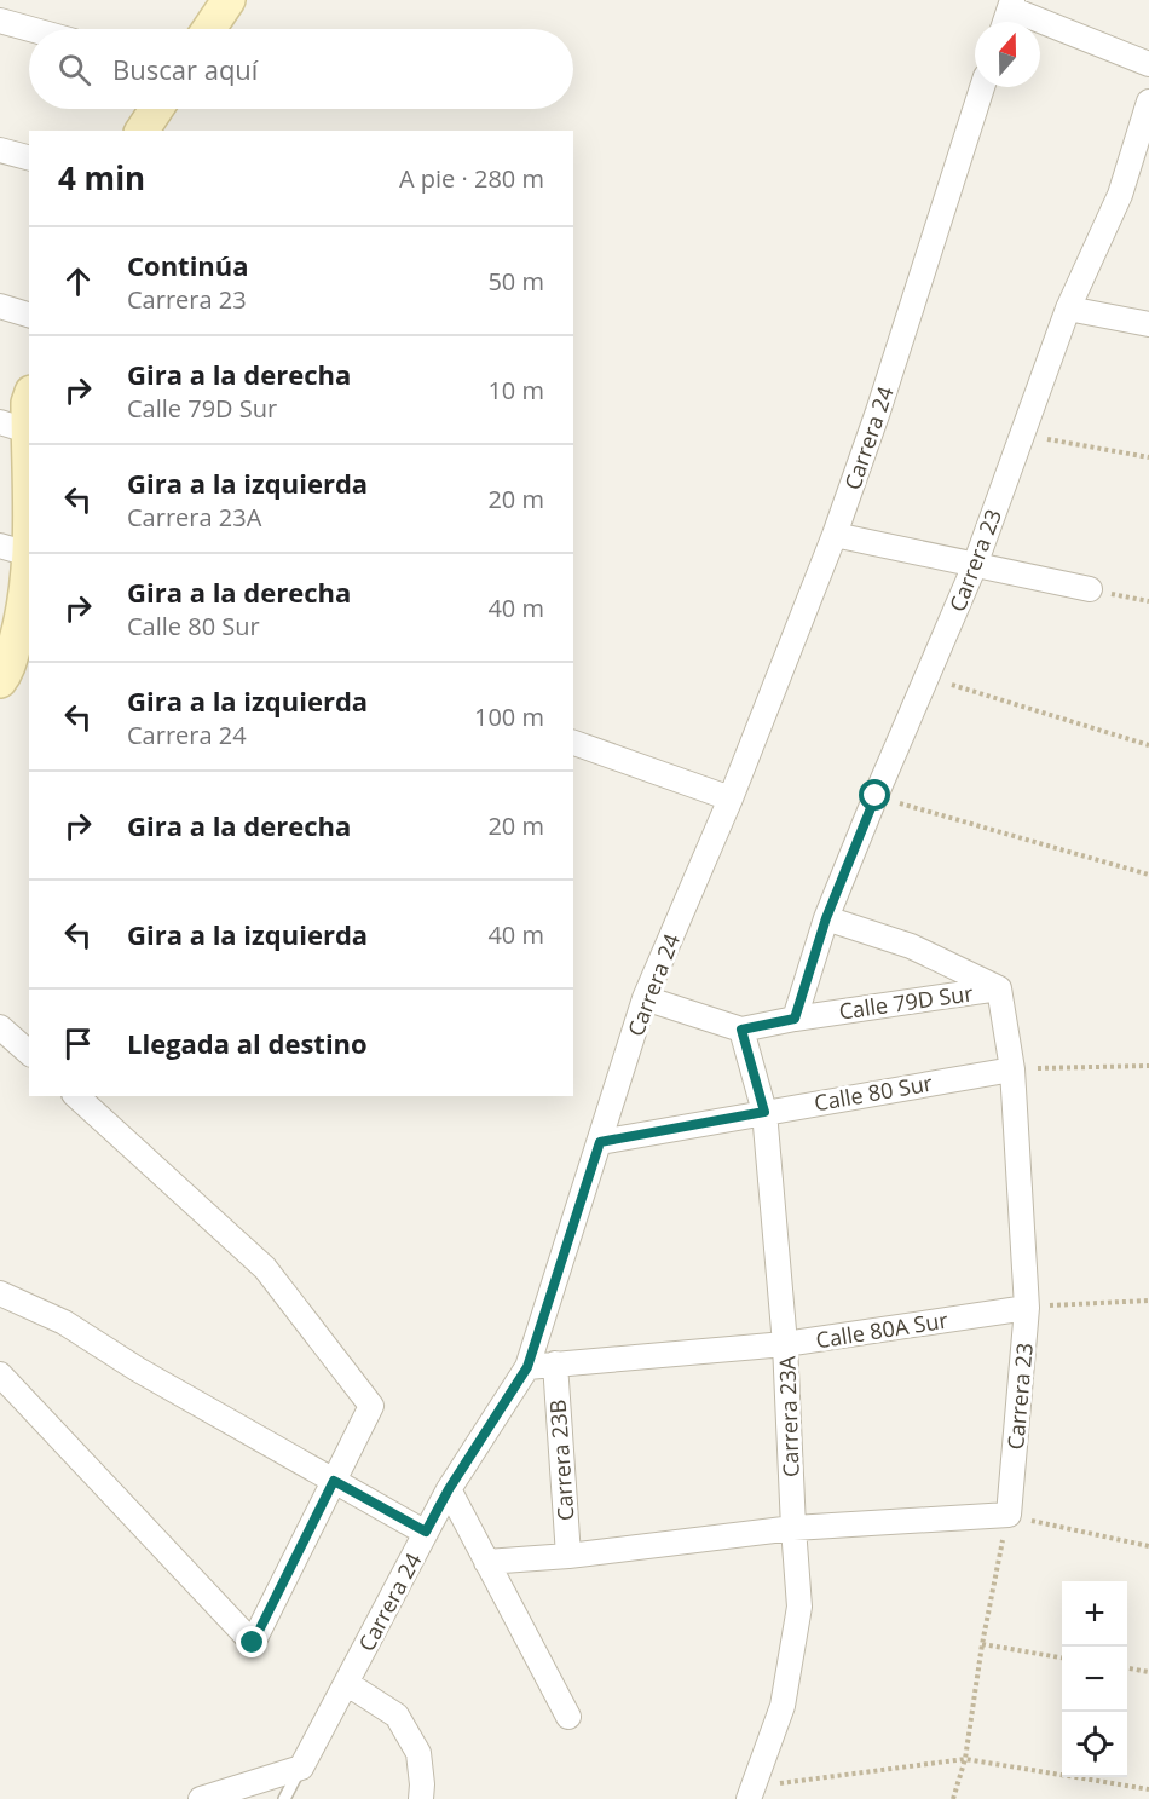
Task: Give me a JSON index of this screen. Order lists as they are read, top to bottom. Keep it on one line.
{"streets":{"street":["Carrera 24","Carrera 23","Calle 79D Sur","Calle 80 Sur","Calle 80A Sur","Carrera 23A","Carrera 23B"]},"crossings":[["Carrera 24","Calle 79D Sur"],["Carrera 24","Calle 80 Sur"],["Carrera 24","Calle 80A Sur"],["Carrera 23","Calle 79D Sur"],["Carrera 23","Calle 80 Sur"],["Carrera 23","Calle 80A Sur"],["Calle 79D Sur","Carrera 23A"],["Calle 80 Sur","Carrera 23A"],["Calle 80A Sur","Carrera 23A"],["Calle 80A Sur","Carrera 23B"]],"north":"top","page":{"search":"Buscar aquí","heading":["4 min","A pie · 280 m"],"list":[["Continúa","Carrera 23","50 m"],["Gira a la derecha","Calle 79D Sur","10 m"],["Gira a la izquierda","Carrera 23A","20 m"],["Gira a la derecha","Calle 80 Sur","40 m"],["Gira a la izquierda","Carrera 24","100 m"],["Gira a la derecha","20 m"],["Gira a la izquierda","40 m"],"Llegada al destino"],"map_buttons":["+","−"]}}
